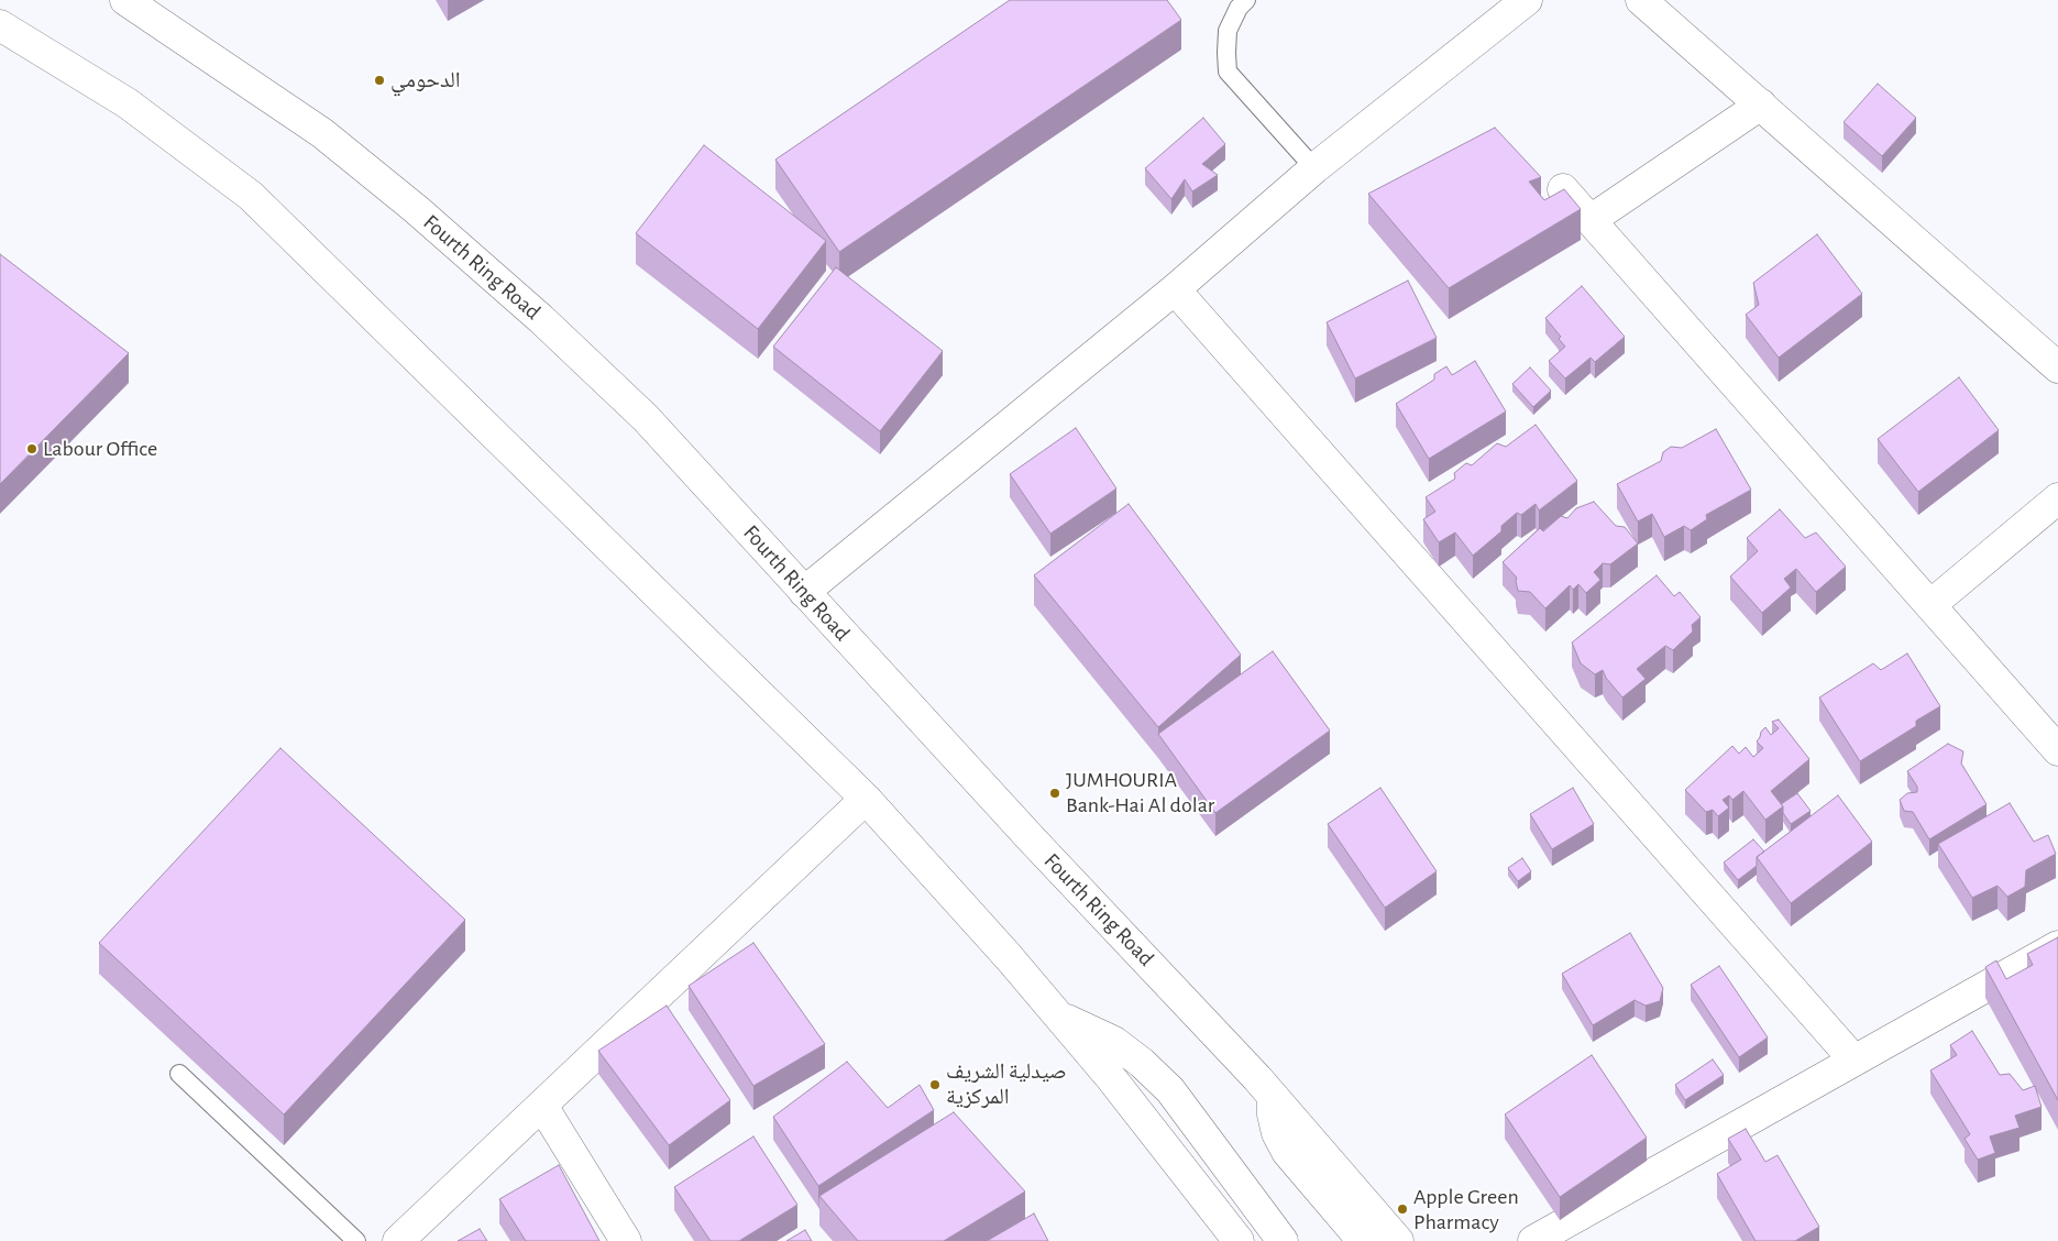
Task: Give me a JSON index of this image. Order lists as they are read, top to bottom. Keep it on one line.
{"streets":{"street":["Fourth Ring Road"]},"places":["الدحومي","Labour Office","JUMHOURIA Bank-Hai Al dolar","صيدلية الشريف المركزية","Apple Green Pharmacy"]}
